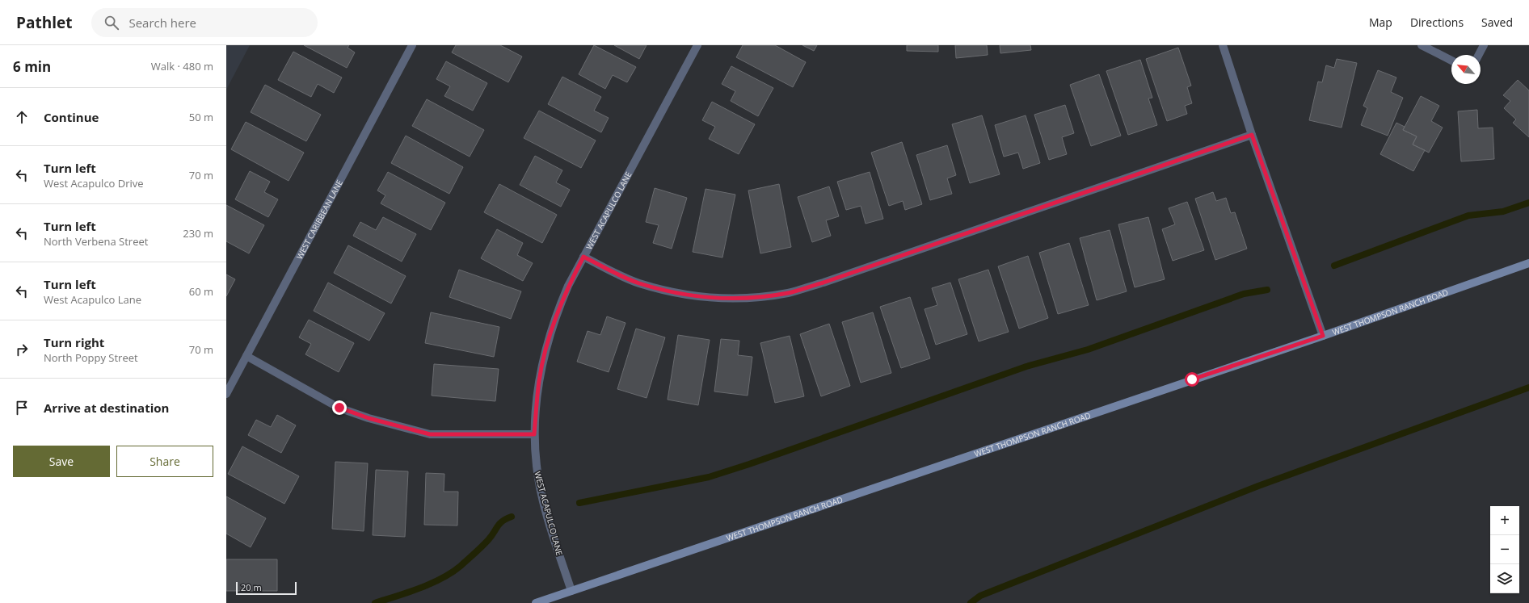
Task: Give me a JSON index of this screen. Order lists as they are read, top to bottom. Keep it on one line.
{"streets":{"main road":["WEST THOMPSON RANCH ROAD"],"street":["WEST ACAPULCO LANE","WEST CARIBBEAN LANE"]},"crossings":[["WEST ACAPULCO LANE","WEST THOMPSON RANCH ROAD"]],"scale_bar":"20 m","north":"top left","page":{"header":"Pathlet","search":"Search here","nav":["Map","Directions","Saved"],"heading":["6 min","Walk · 480 m"],"list":[["Continue","50 m"],["Turn left","West Acapulco Drive","70 m"],["Turn left","North Verbena Street","230 m"],["Turn left","West Acapulco Lane","60 m"],["Turn right","North Poppy Street","70 m"],"Arrive at destination"],"buttons":["Save","Share"],"map_buttons":["+","−"],"scale":"20 m"}}
